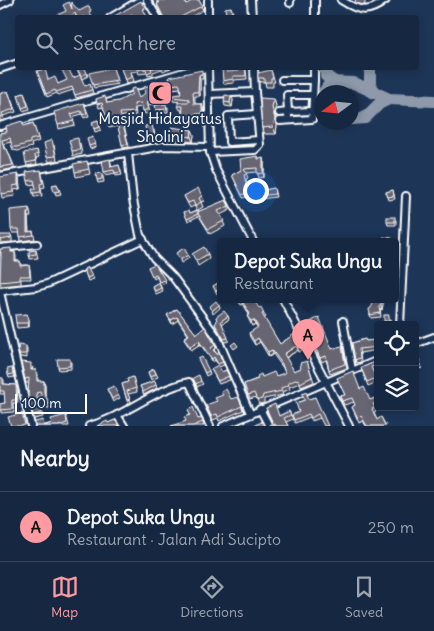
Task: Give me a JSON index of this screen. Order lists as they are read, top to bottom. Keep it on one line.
{"places":{"mosque":["Masjid Hidayatus Sholini"]},"scale_bar":"100 m","north":"left","page":{"search":"Search here","popup":["Depot Suka Ungu","Restaurant"],"pins":"A","scale":"100 m","heading":"Nearby","list":[{"mark":"A","name":"Depot Suka Ungu","note":"Restaurant · Jalan Adi Sucipto","value":"250 m"}],"nav":["Map","Directions","Saved"]}}
